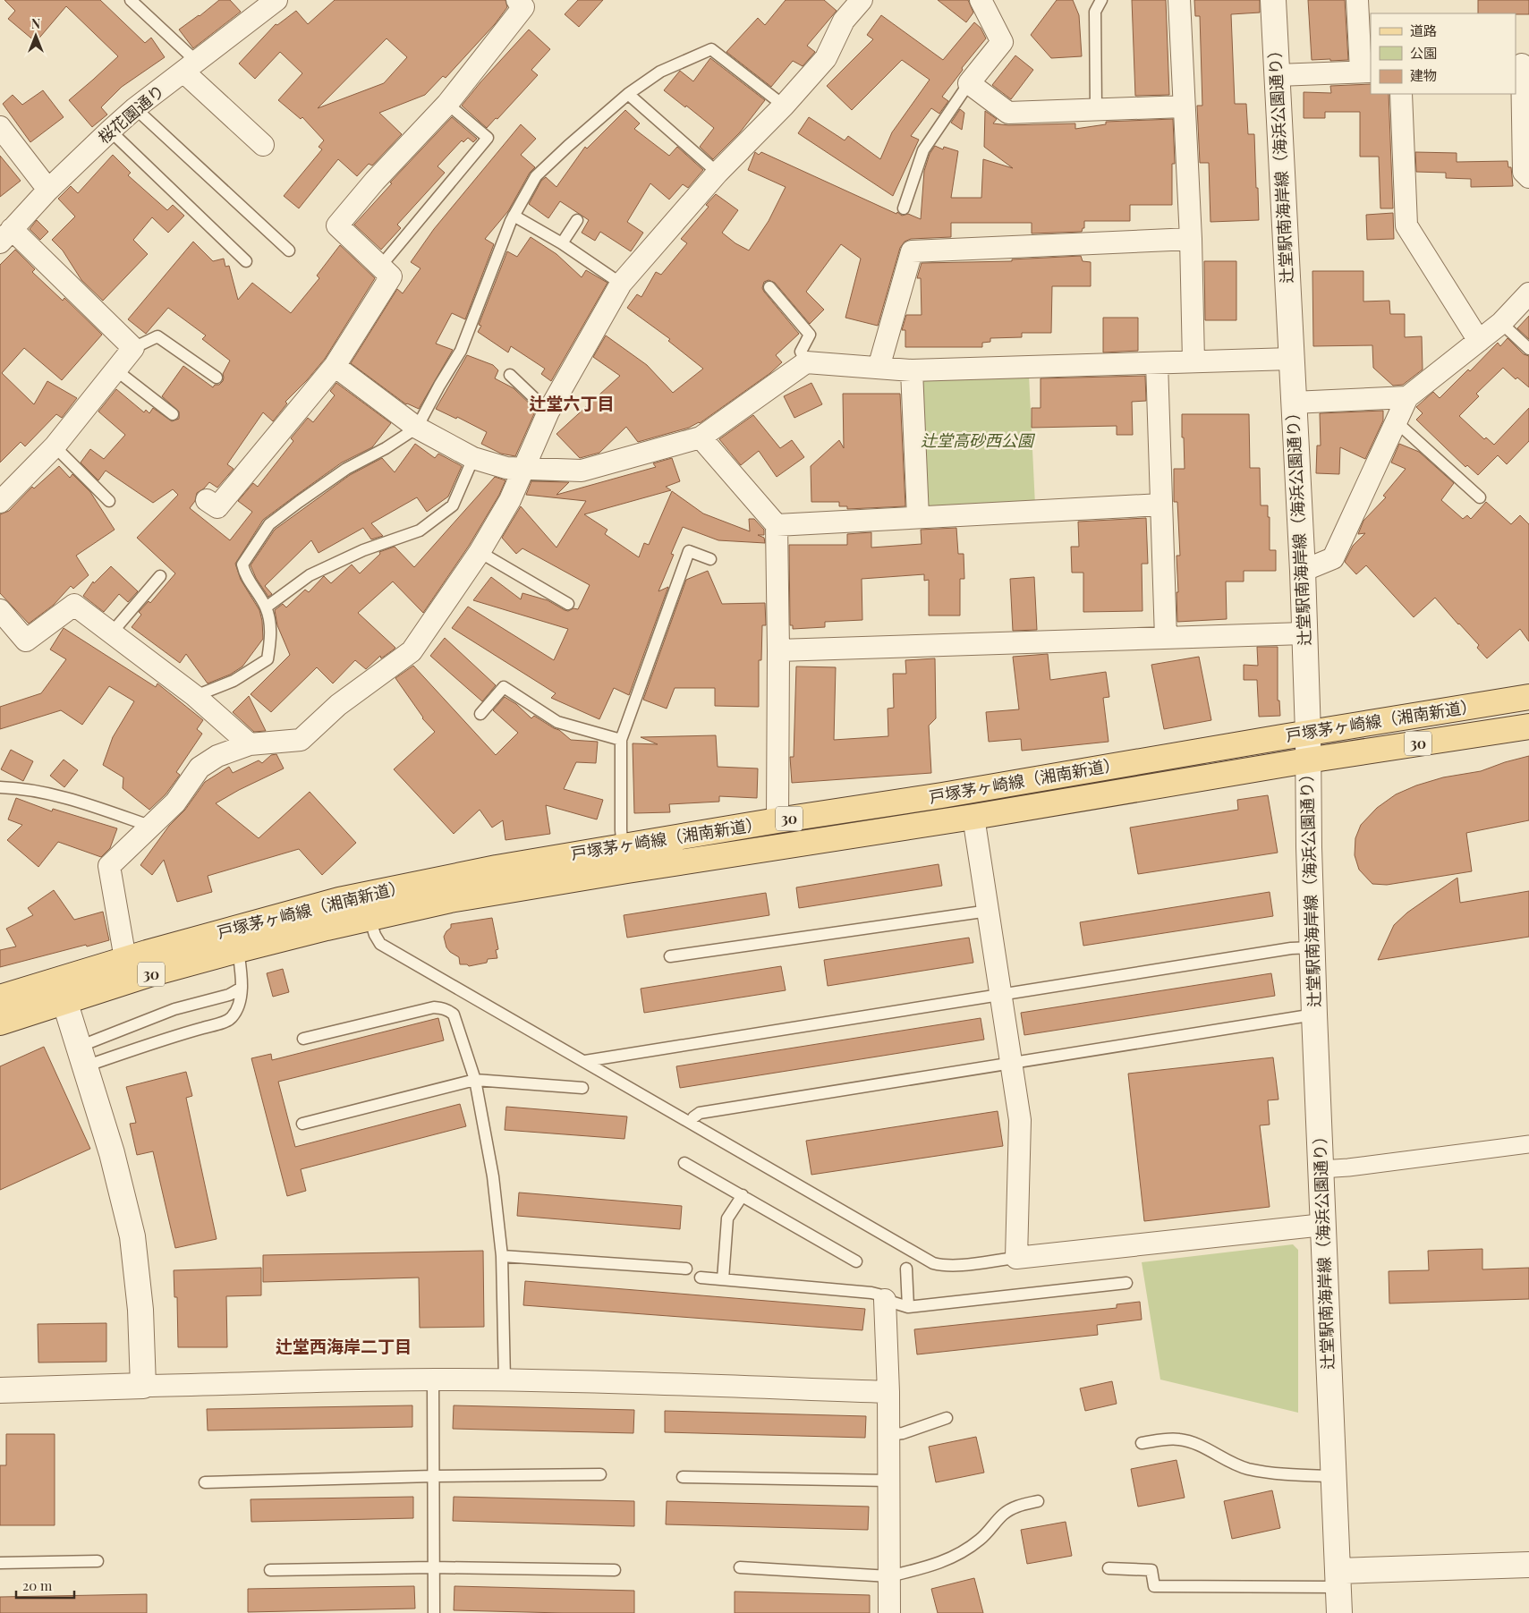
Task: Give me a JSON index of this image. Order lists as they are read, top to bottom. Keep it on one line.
{"streets":{"main road":["戸塚茅ヶ崎線（湘南新道）","30"],"street":["桜花園通り","辻堂駅南海岸線（海浜公園通り）"]},"crossings":[["辻堂駅南海岸線（海浜公園通り）","戸塚茅ヶ崎線（湘南新道）"]],"districts":["辻堂六丁目","辻堂西海岸二丁目"],"parks":["辻堂高砂西公園"],"legend":["道路","公園","建物"],"scale_bar":"20 m","north":"top"}
